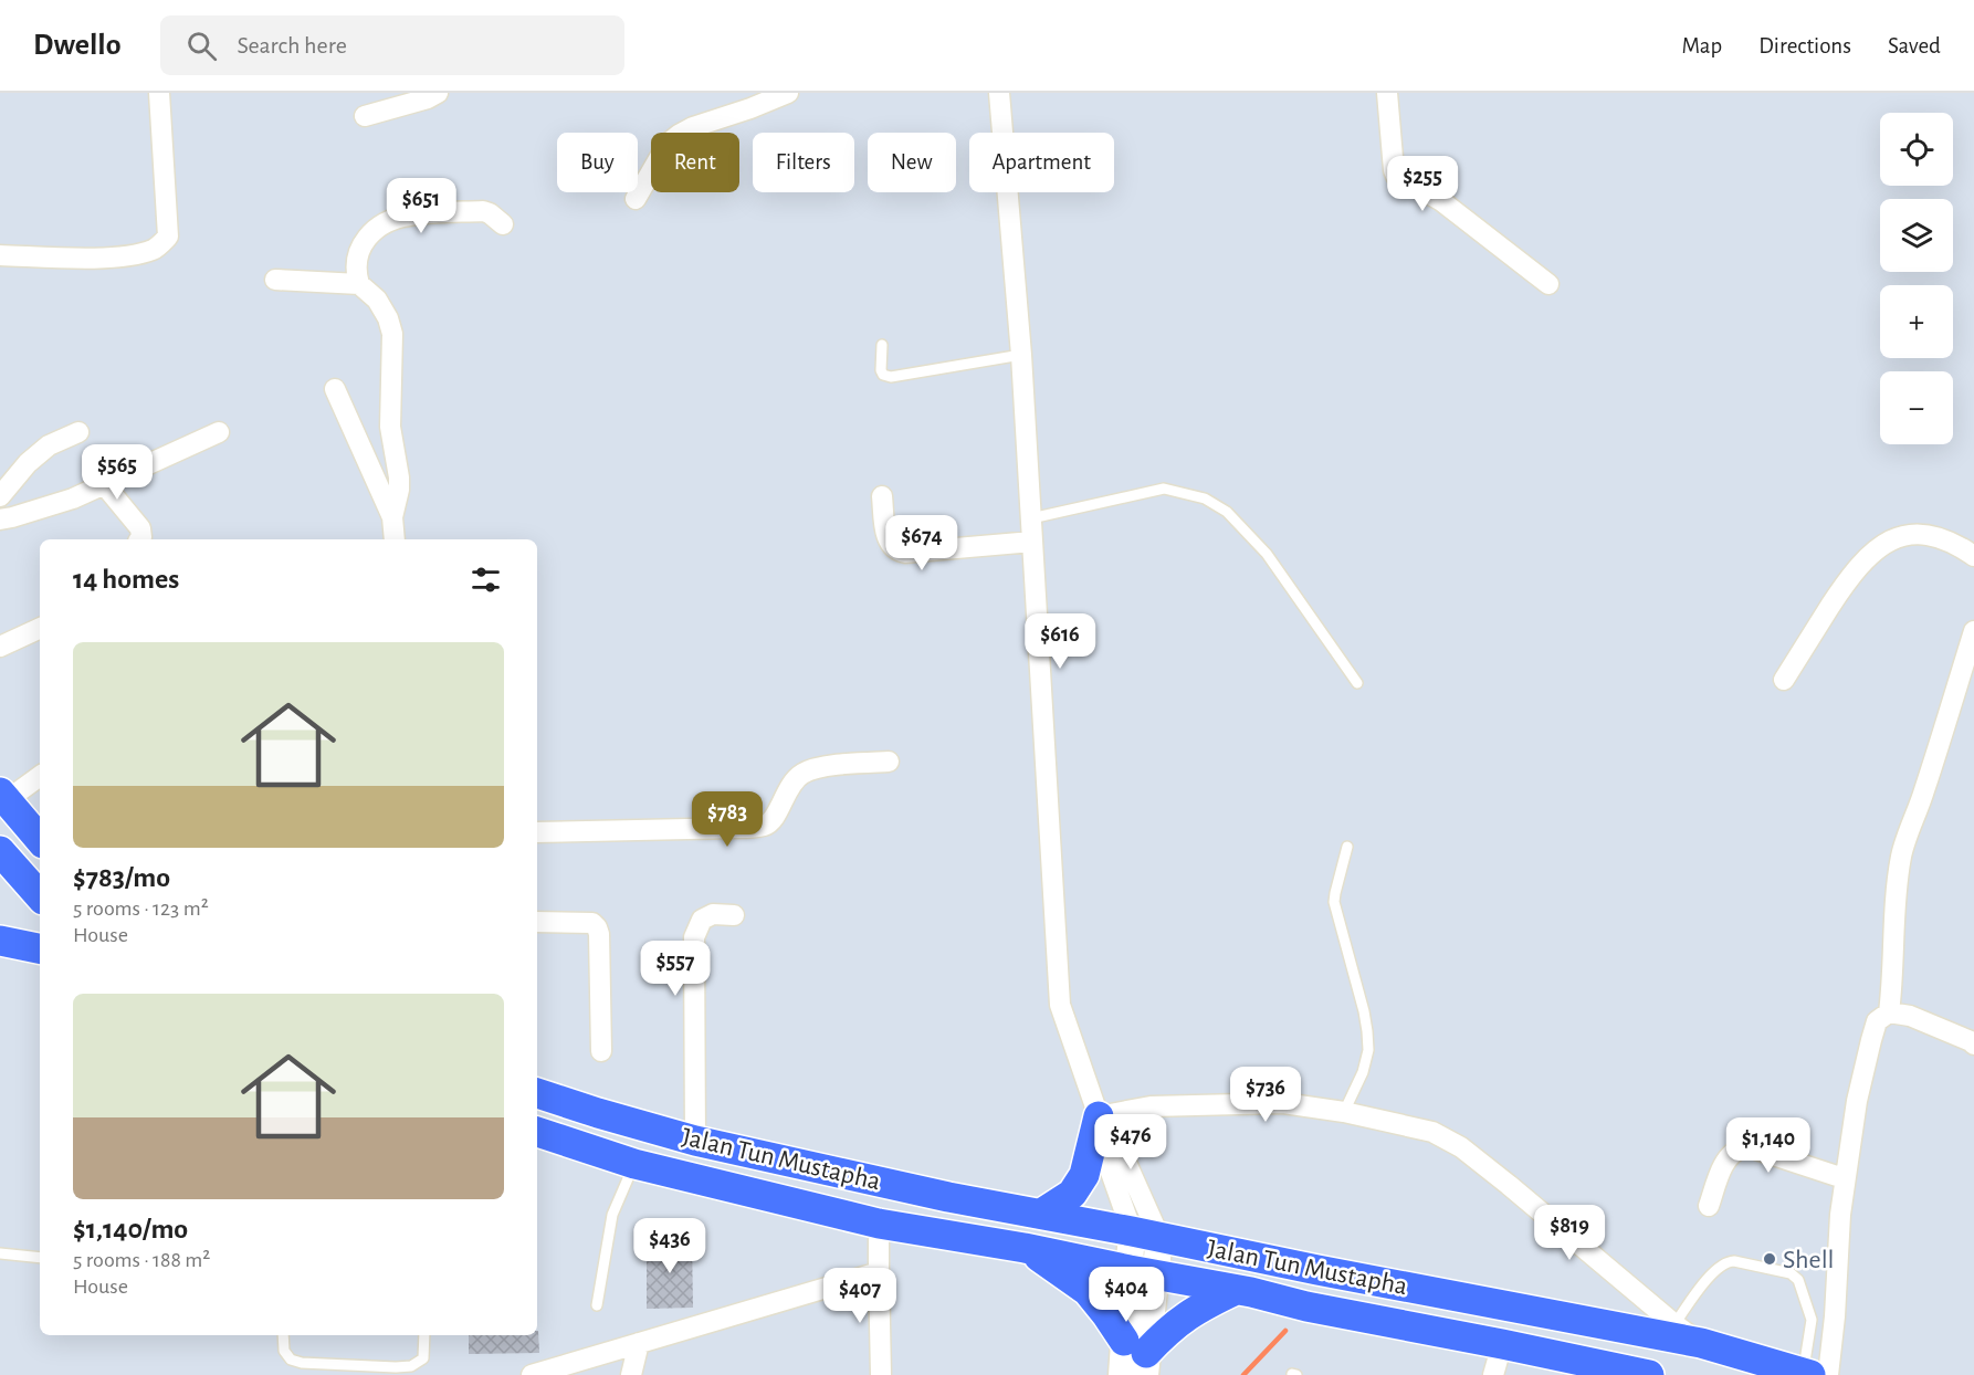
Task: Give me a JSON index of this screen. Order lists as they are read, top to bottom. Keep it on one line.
{"streets":{"main road":["Jalan Tun Mustapha"]},"places":["Shell"],"page":{"header":"Dwello","search":"Search here","nav":["Map","Directions","Saved"],"map_buttons":["+","−"],"chip":["Buy","Rent","Filters","New","Apartment"],"price":["$255","$651","$565","$674","$616","$783","$557","$736","$476","$1,140","$819","$436","$404","$407"],"heading":"14 homes","list":[{"name":"$783/mo","note":"5 rooms · 123 m² · House"},{"name":"$1,140/mo","note":"5 rooms · 188 m² · House"}]}}
